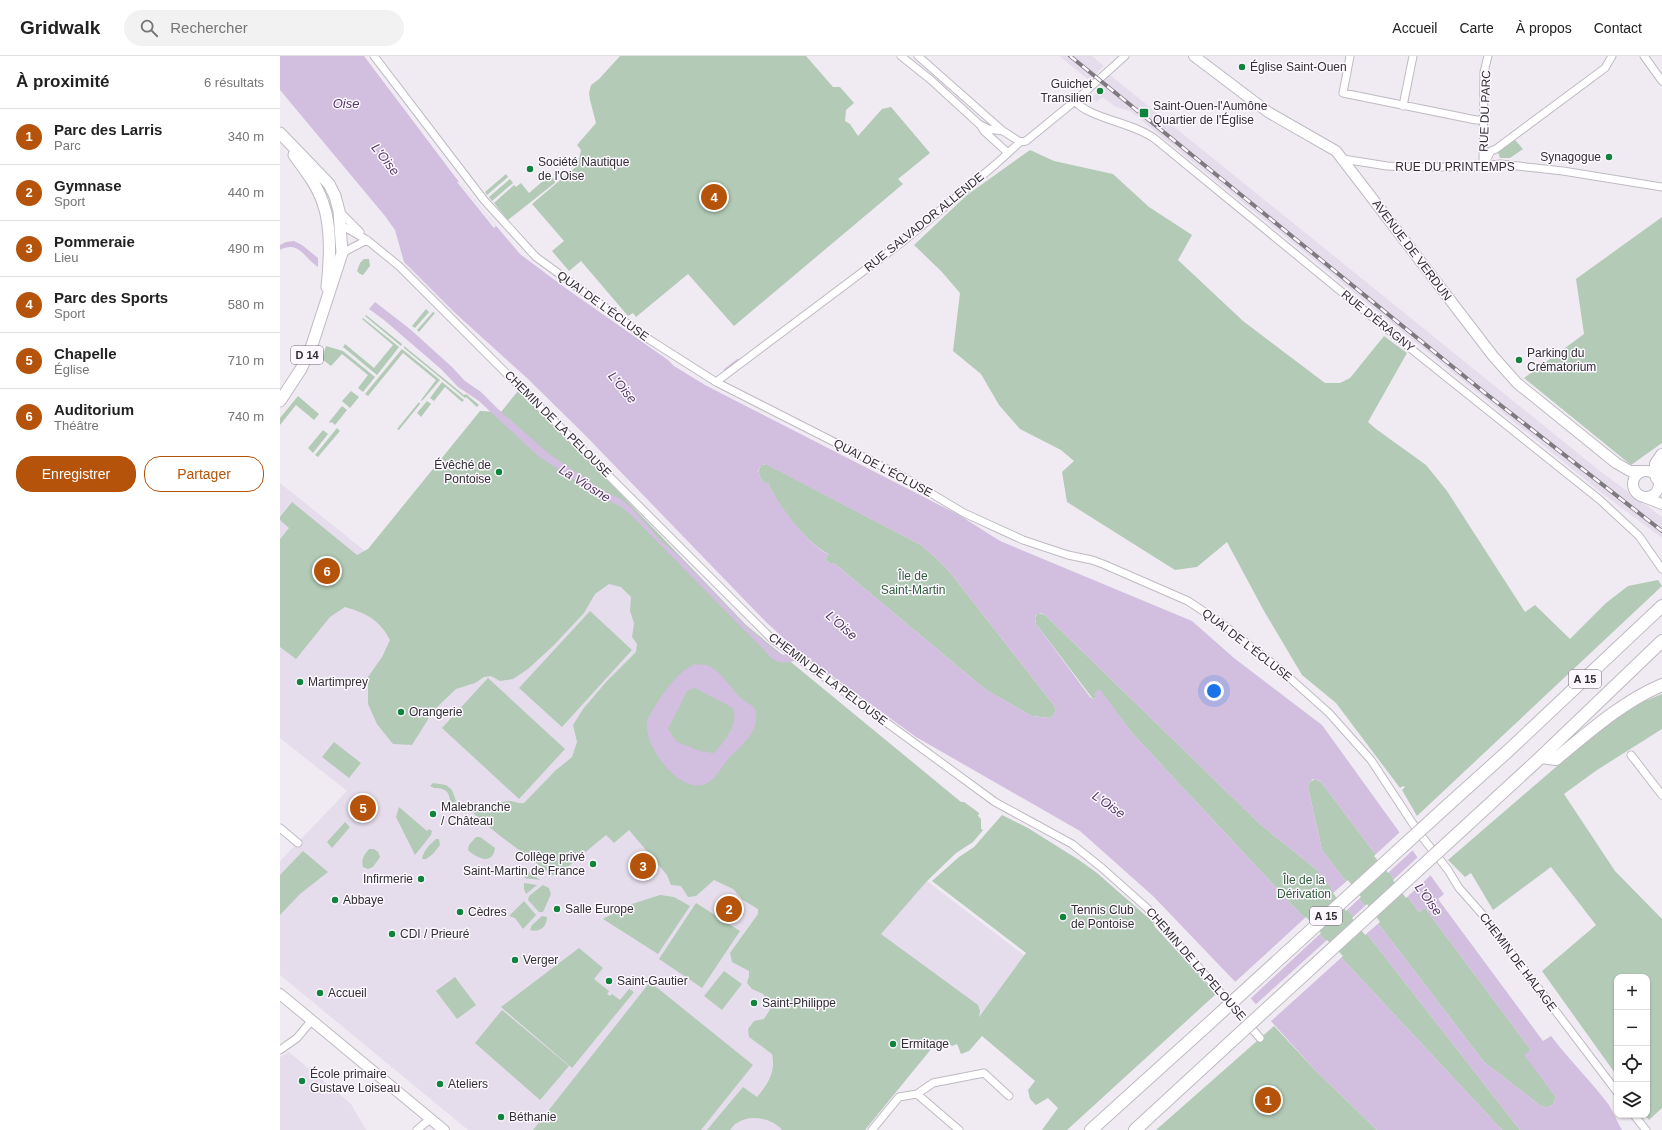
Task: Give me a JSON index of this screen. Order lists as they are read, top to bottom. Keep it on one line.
{"streets":{"highway":["A 15"],"main road":["AVENUE DE VERDUN","D 14"],"street":["RUE DU PARC","RUE DU PRINTEMPS","RUE SALVADOR ALLENDE","QUAI DE L'ÉCLUSE","RUE D'ÉRAGNY","CHEMIN DE LA PELOUSE","CHEMIN DE HALAGE"]},"crossings":[["RUE DU PARC","RUE DU PRINTEMPS"],["RUE DU PRINTEMPS","AVENUE DE VERDUN"],["RUE SALVADOR ALLENDE","QUAI DE L'ÉCLUSE"],["RUE SALVADOR ALLENDE","RUE D'ÉRAGNY"],["QUAI DE L'ÉCLUSE","CHEMIN DE HALAGE"],["D 14","CHEMIN DE LA PELOUSE"]],"water":["Oise","L'Oise","La Viosne"],"parks":["Île de Saint-Martin","Île de la Dérivation"],"places":{"other":["Église Saint-Ouen","Guichet Transilien","Synagogue","Société Nautique de l'Oise","Parking du Crématorium","Évêché de Pontoise","Martimprey","Orangerie","Malebranche / Château","Collège privé Saint-Martin de France","Infirmerie","Abbaye","Salle Europe","Cèdres","Tennis Club de Pontoise","CDI / Prieuré","Verger","Saint-Gautier","Accueil","Saint-Philippe","Ermitage","École primaire Gustave Loiseau","Ateliers","Béthanie"],"transit":["Saint-Ouen-l'Aumône Quartier de l'Église"]},"page":{"header":"Gridwalk","search":"Rechercher","nav":["Accueil","Carte","À propos","Contact"],"heading":["À proximité","6 résultats"],"list":[{"mark":"1","name":"Parc des Larris","note":"Parc","value":"340 m"},{"mark":"2","name":"Gymnase","note":"Sport","value":"440 m"},{"mark":"3","name":"Pommeraie","note":"Lieu","value":"490 m"},{"mark":"4","name":"Parc des Sports","note":"Sport","value":"580 m"},{"mark":"5","name":"Chapelle","note":"Église","value":"710 m"},{"mark":"6","name":"Auditorium","note":"Théâtre","value":"740 m"}],"pins":["4","6","5","3","2","1"],"buttons":["Enregistrer","Partager"],"map_buttons":["+","−"]}}
